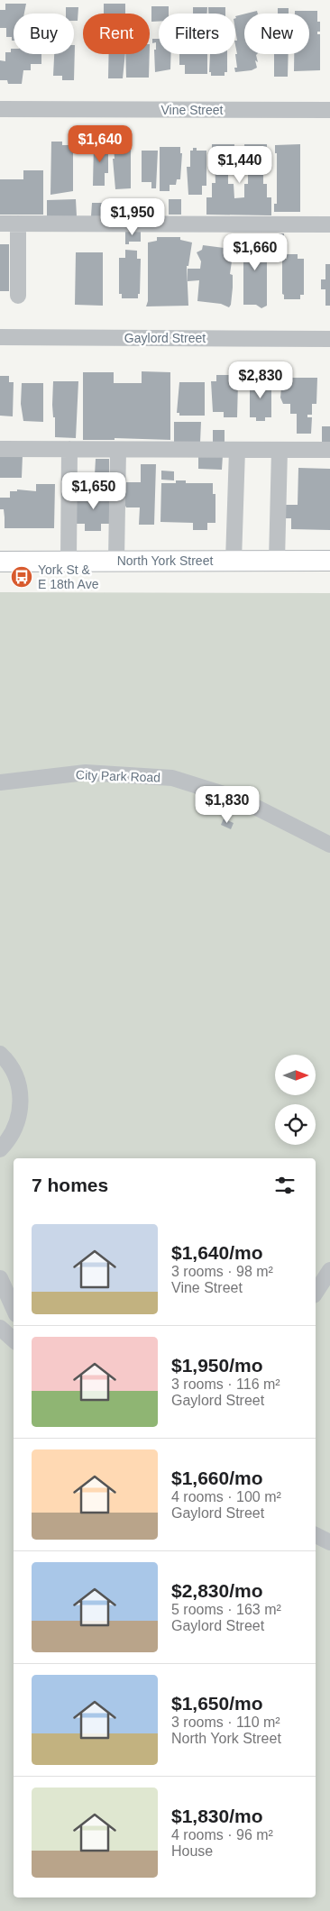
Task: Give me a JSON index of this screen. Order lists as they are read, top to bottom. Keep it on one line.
{"streets":{"main road":["North York Street"],"street":["Vine Street","Gaylord Street","City Park Road"]},"places":{"bus stop":["York St & E 18th Ave"]},"north":"right","page":{"chip":["Buy","Rent","Filters","New"],"price":["$1,640","$1,440","$1,950","$1,660","$2,830","$1,650","$1,830"],"heading":"7 homes","list":[{"name":"$1,640/mo","note":"3 rooms · 98 m² · Vine Street"},{"name":"$1,950/mo","note":"3 rooms · 116 m² · Gaylord Street"},{"name":"$1,660/mo","note":"4 rooms · 100 m² · Gaylord Street"},{"name":"$2,830/mo","note":"5 rooms · 163 m² · Gaylord Street"},{"name":"$1,650/mo","note":"3 rooms · 110 m² · North York Street"},{"name":"$1,830/mo","note":"4 rooms · 96 m² · House"}]}}
